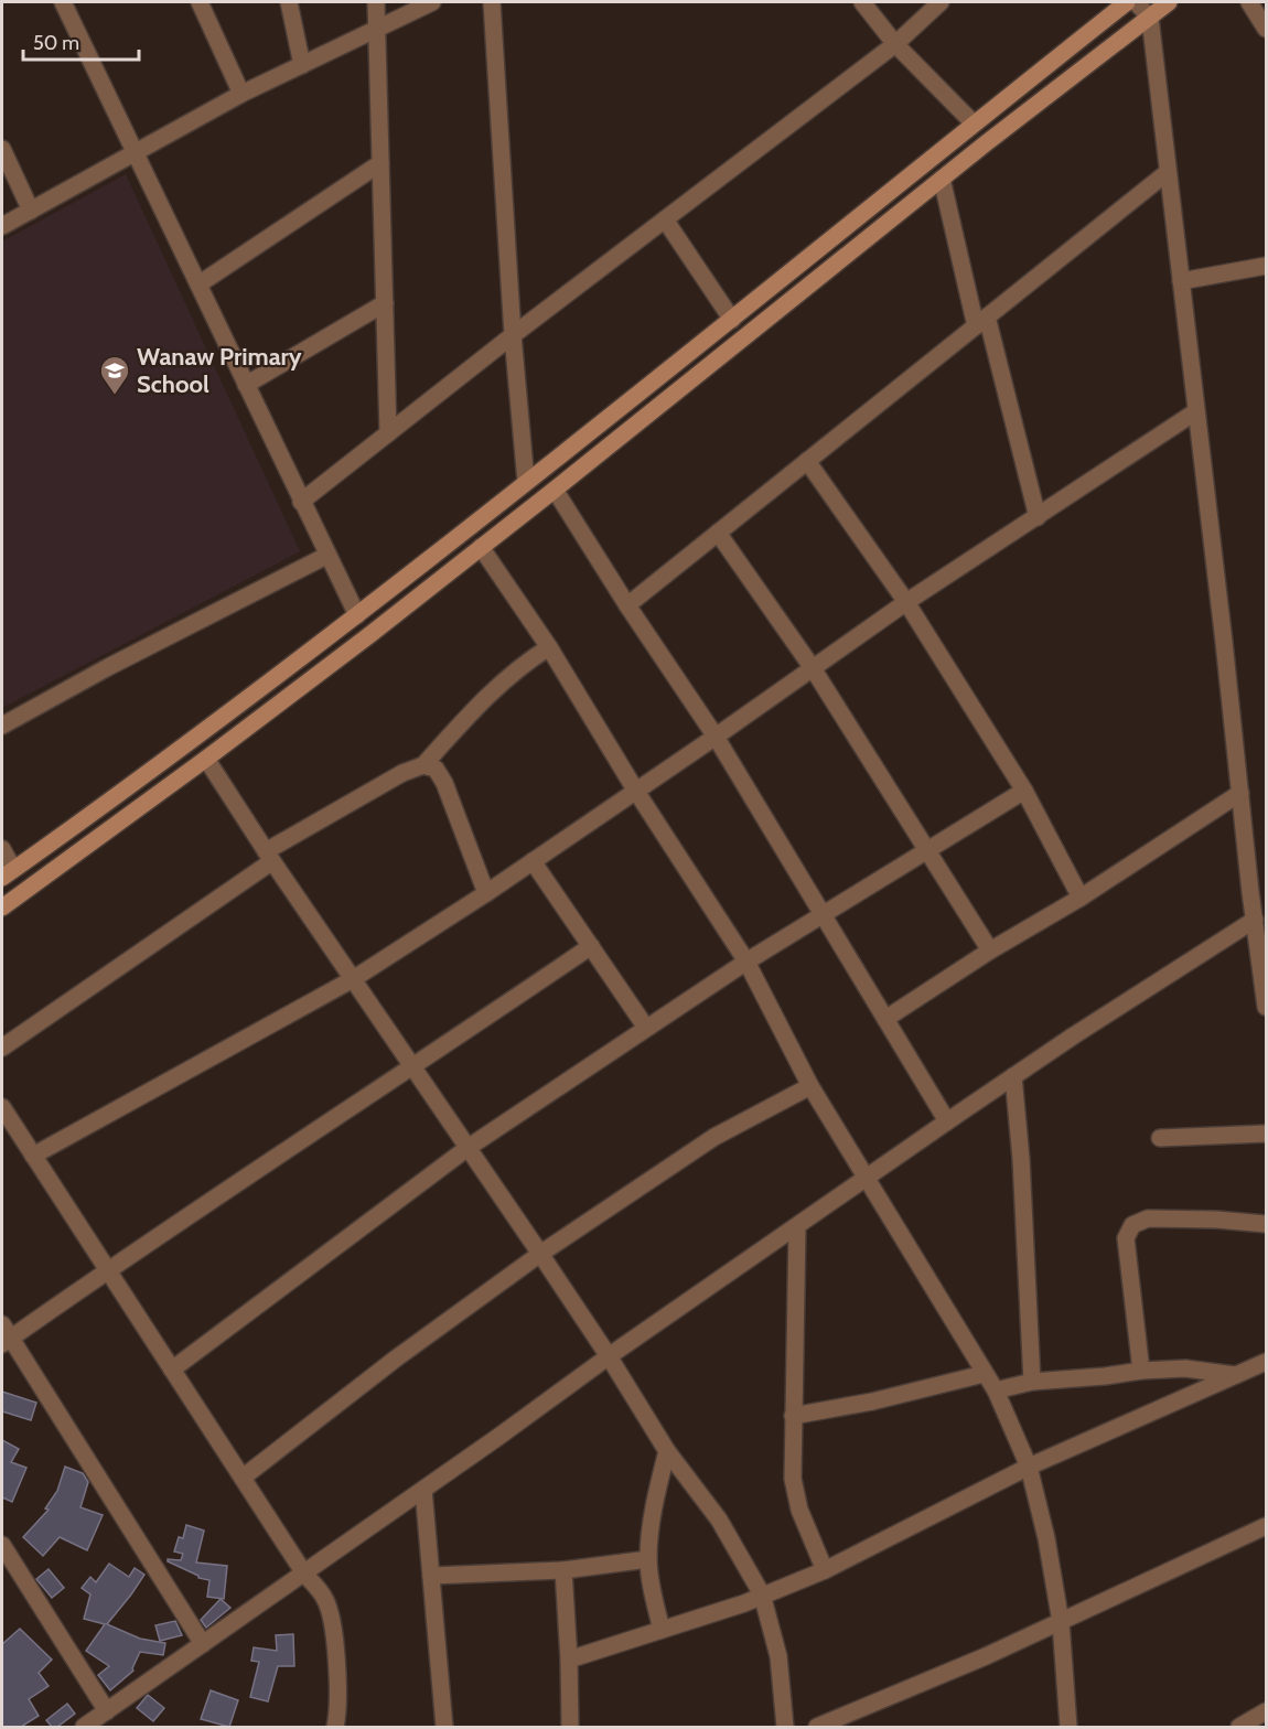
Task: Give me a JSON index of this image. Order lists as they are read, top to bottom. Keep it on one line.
{"places":{"school or university":["Wanaw Primary School"]},"scale_bar":"50 m"}
